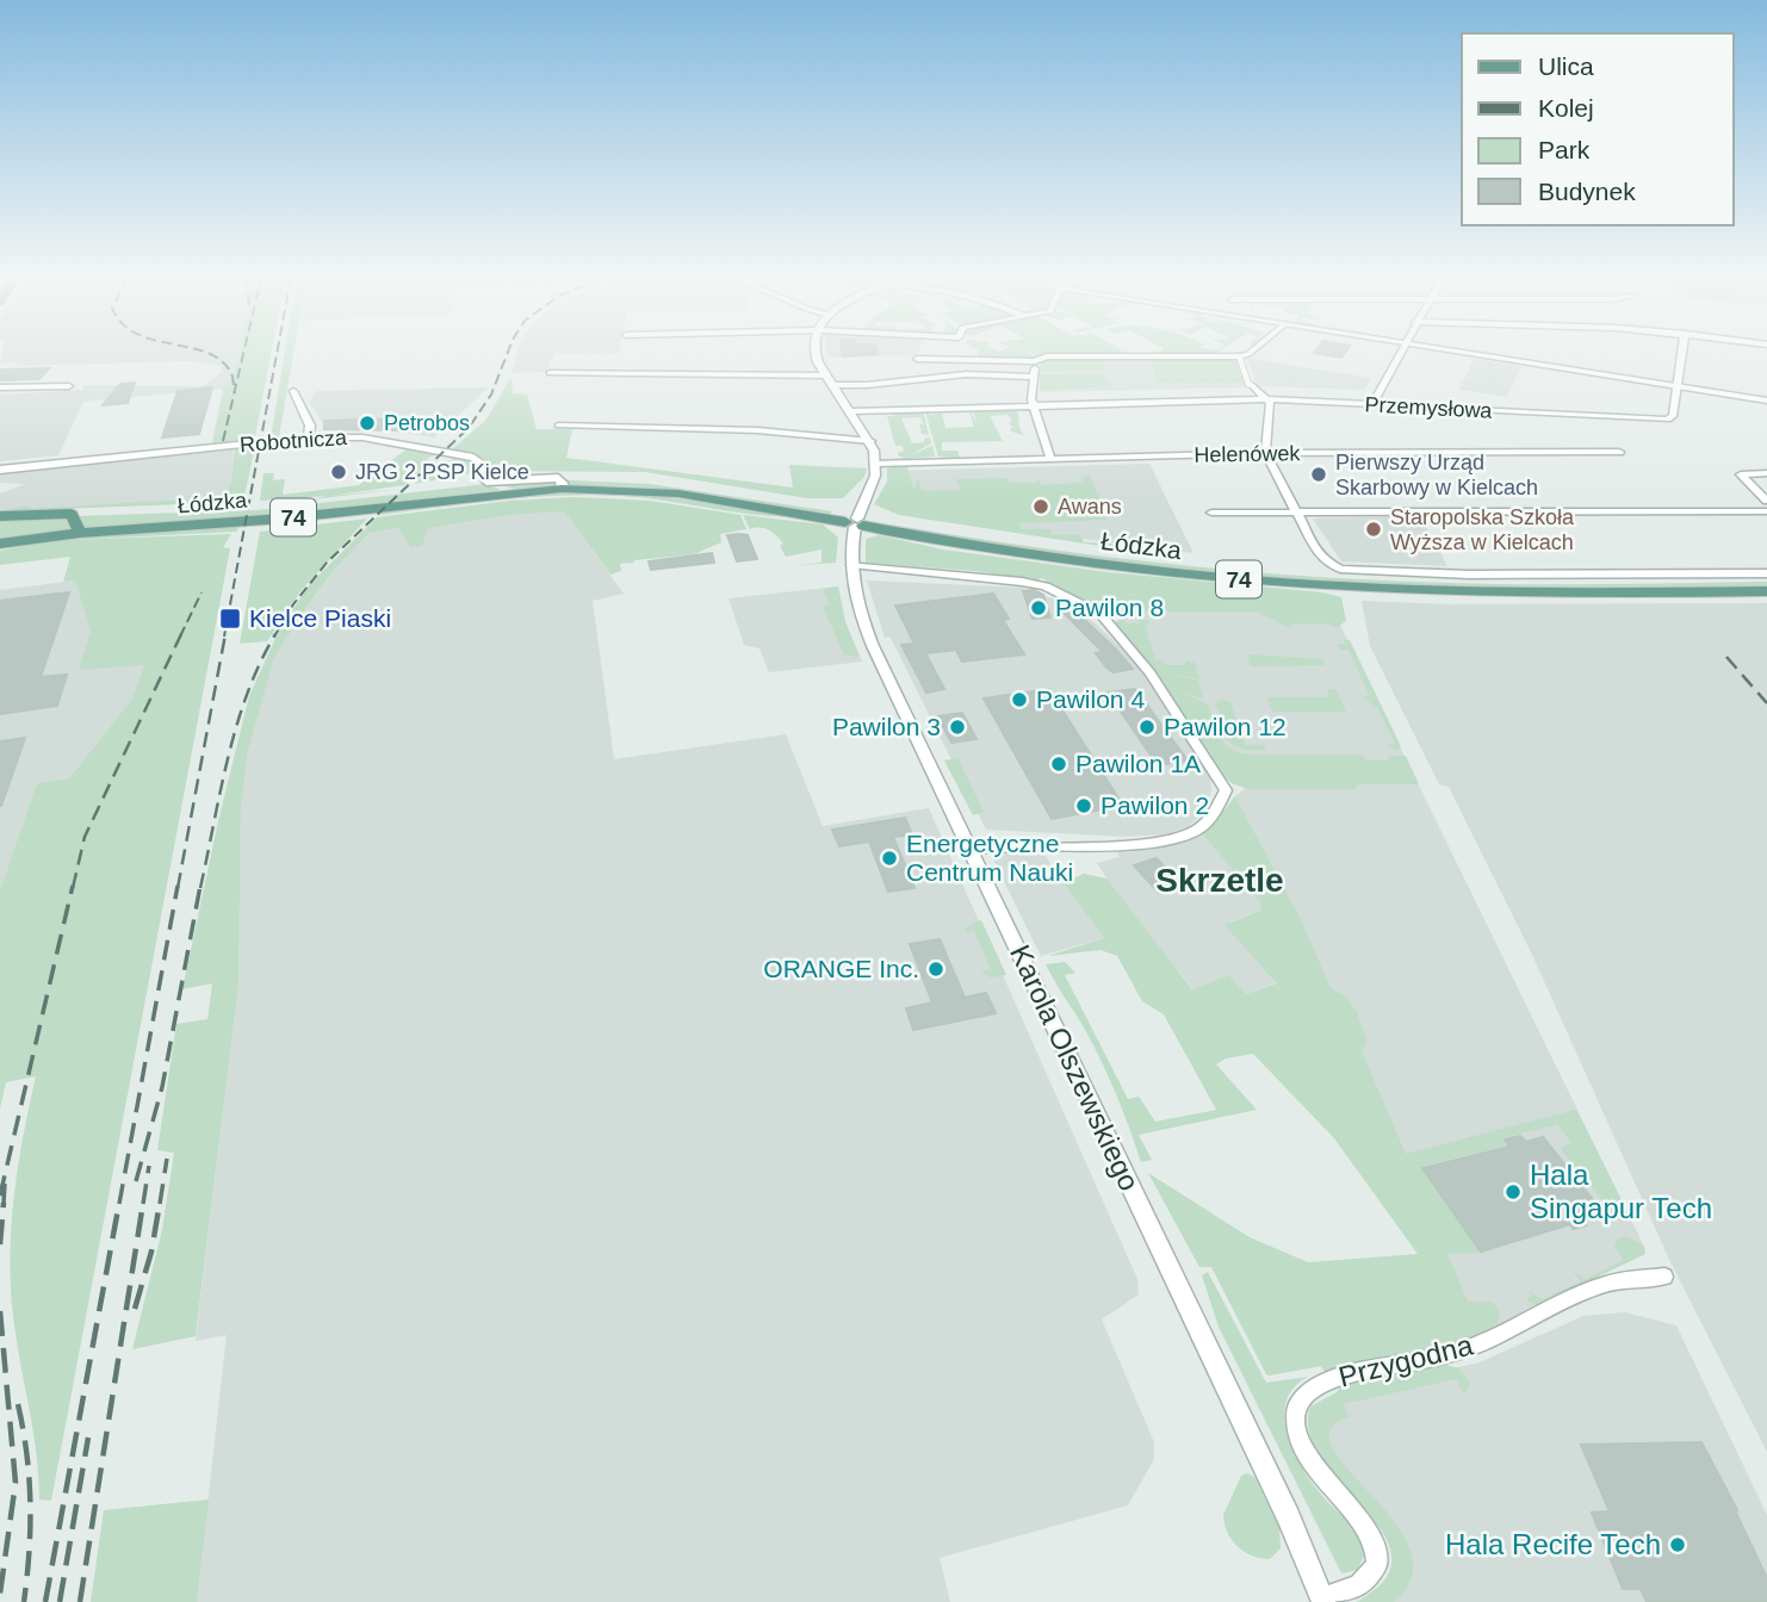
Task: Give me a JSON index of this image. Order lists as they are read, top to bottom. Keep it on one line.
{"streets":{"main road":["Łódzka","74"],"street":["Przemysłowa","Robotnicza","Helenówek","Karola Olszewskiego","Przygodna"]},"crossings":[["Robotnicza","Łódzka"],["Helenówek","Karola Olszewskiego"],["Łódzka","Karola Olszewskiego"],["Karola Olszewskiego","Przygodna"]],"districts":["Skrzetle"],"places":{"other":["Petrobos","JRG 2 PSP Kielce","Pierwszy Urząd Skarbowy w Kielcach","Awans","Staropolska Szkoła Wyższa w Kielcach","Pawilon 8","Pawilon 4","Pawilon 3","Pawilon 12","Pawilon 1A","Pawilon 2","Energetyczne Centrum Nauki","ORANGE Inc.","Hala Singapur Tech","Hala Recife Tech"],"transit":["Kielce Piaski"]},"legend":["Ulica","Kolej","Park","Budynek"]}
